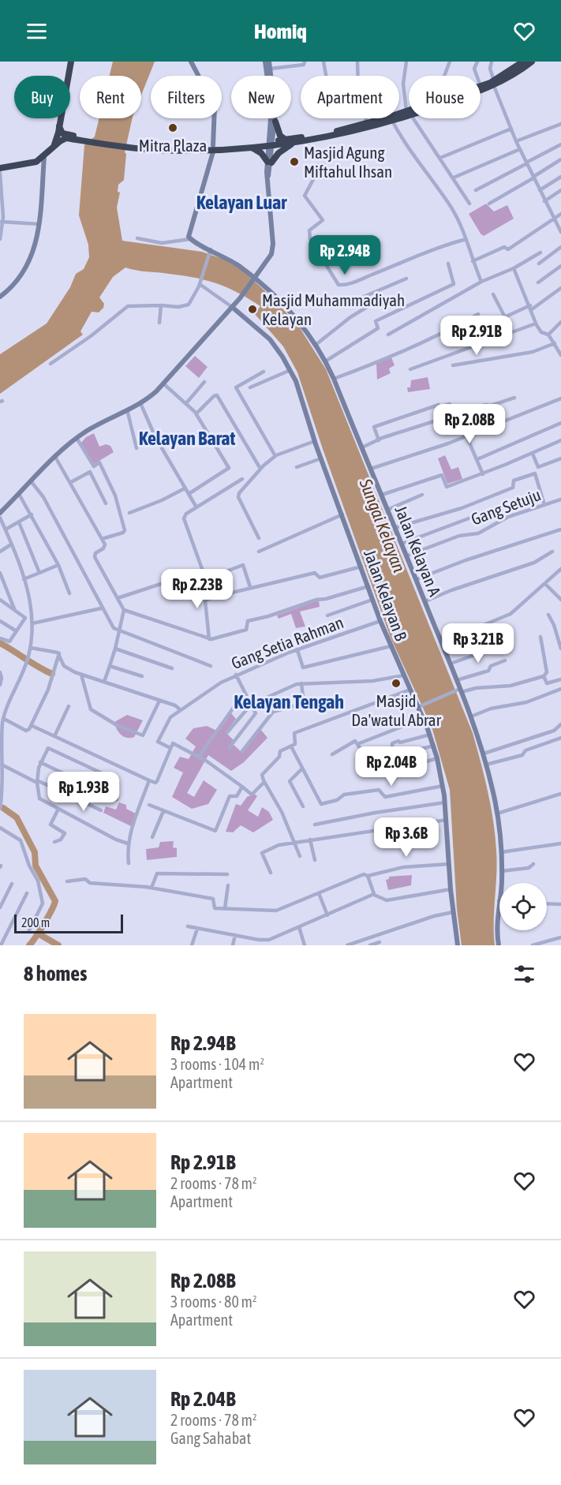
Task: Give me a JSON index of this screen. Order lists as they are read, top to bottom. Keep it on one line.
{"streets":{"street":["Gang Setuju","Jalan Kelayan A","Jalan Kelayan B","Gang Setia Rahman"]},"crossings":[["Gang Setuju","Jalan Kelayan A"],["Jalan Kelayan B","Gang Setia Rahman"]],"districts":["Kelayan Luar","Kelayan Barat","Kelayan Tengah"],"water":["Sungai Kelayan"],"places":["Mitra Plaza","Masjid Agung Miftahul Ihsan","Masjid Muhammadiyah Kelayan","Masjid Da'watul Abrar"],"scale_bar":"200 m","page":{"header":"Homiq","chip":["Buy","Rent","Filters","New","Apartment","House"],"price":["Rp 2.94B","Rp 2.91B","Rp 2.08B","Rp 2.23B","Rp 3.21B","Rp 2.04B","Rp 1.93B","Rp 3.6B"],"scale":"200 m","heading":"8 homes","list":[{"name":"Rp 2.94B","note":"3 rooms · 104 m² · Apartment"},{"name":"Rp 2.91B","note":"2 rooms · 78 m² · Apartment"},{"name":"Rp 2.08B","note":"3 rooms · 80 m² · Apartment"},{"name":"Rp 2.04B","note":"2 rooms · 78 m² · Gang Sahabat"}]}}
